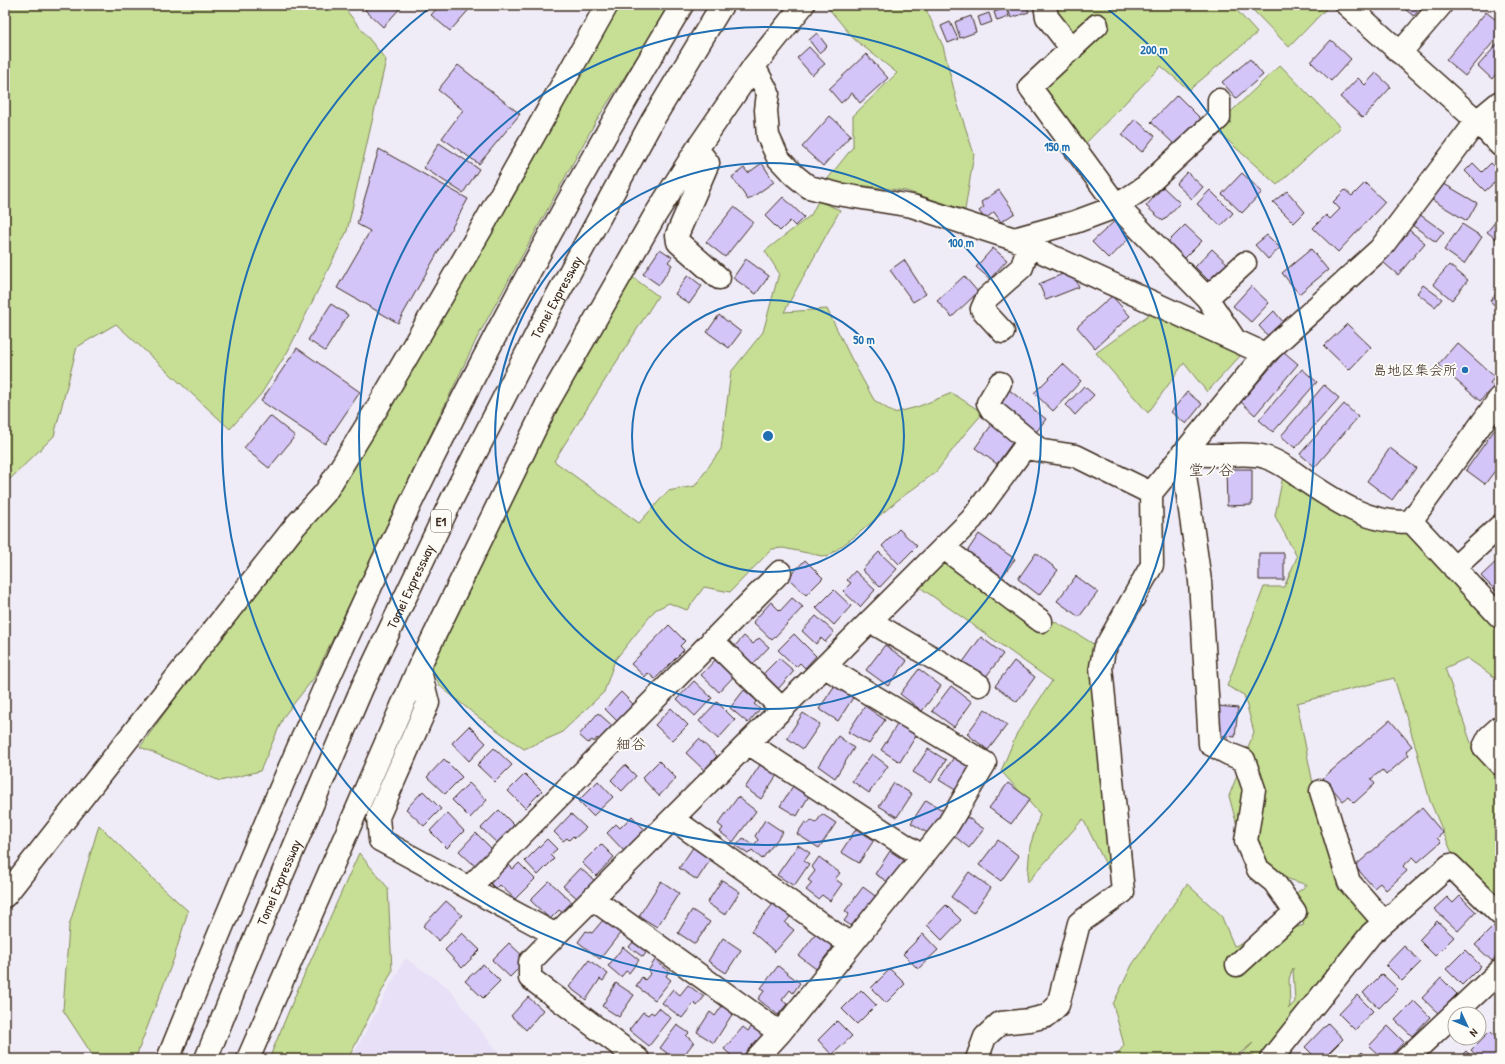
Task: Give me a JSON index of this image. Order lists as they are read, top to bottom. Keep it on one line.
{"streets":{"main road":["Tomei Expressway","E1"]},"districts":["堂ノ谷","細谷"],"places":["島地区集会所"],"north":"bottom right","rings":["200 m","150 m","100 m","50 m"]}
